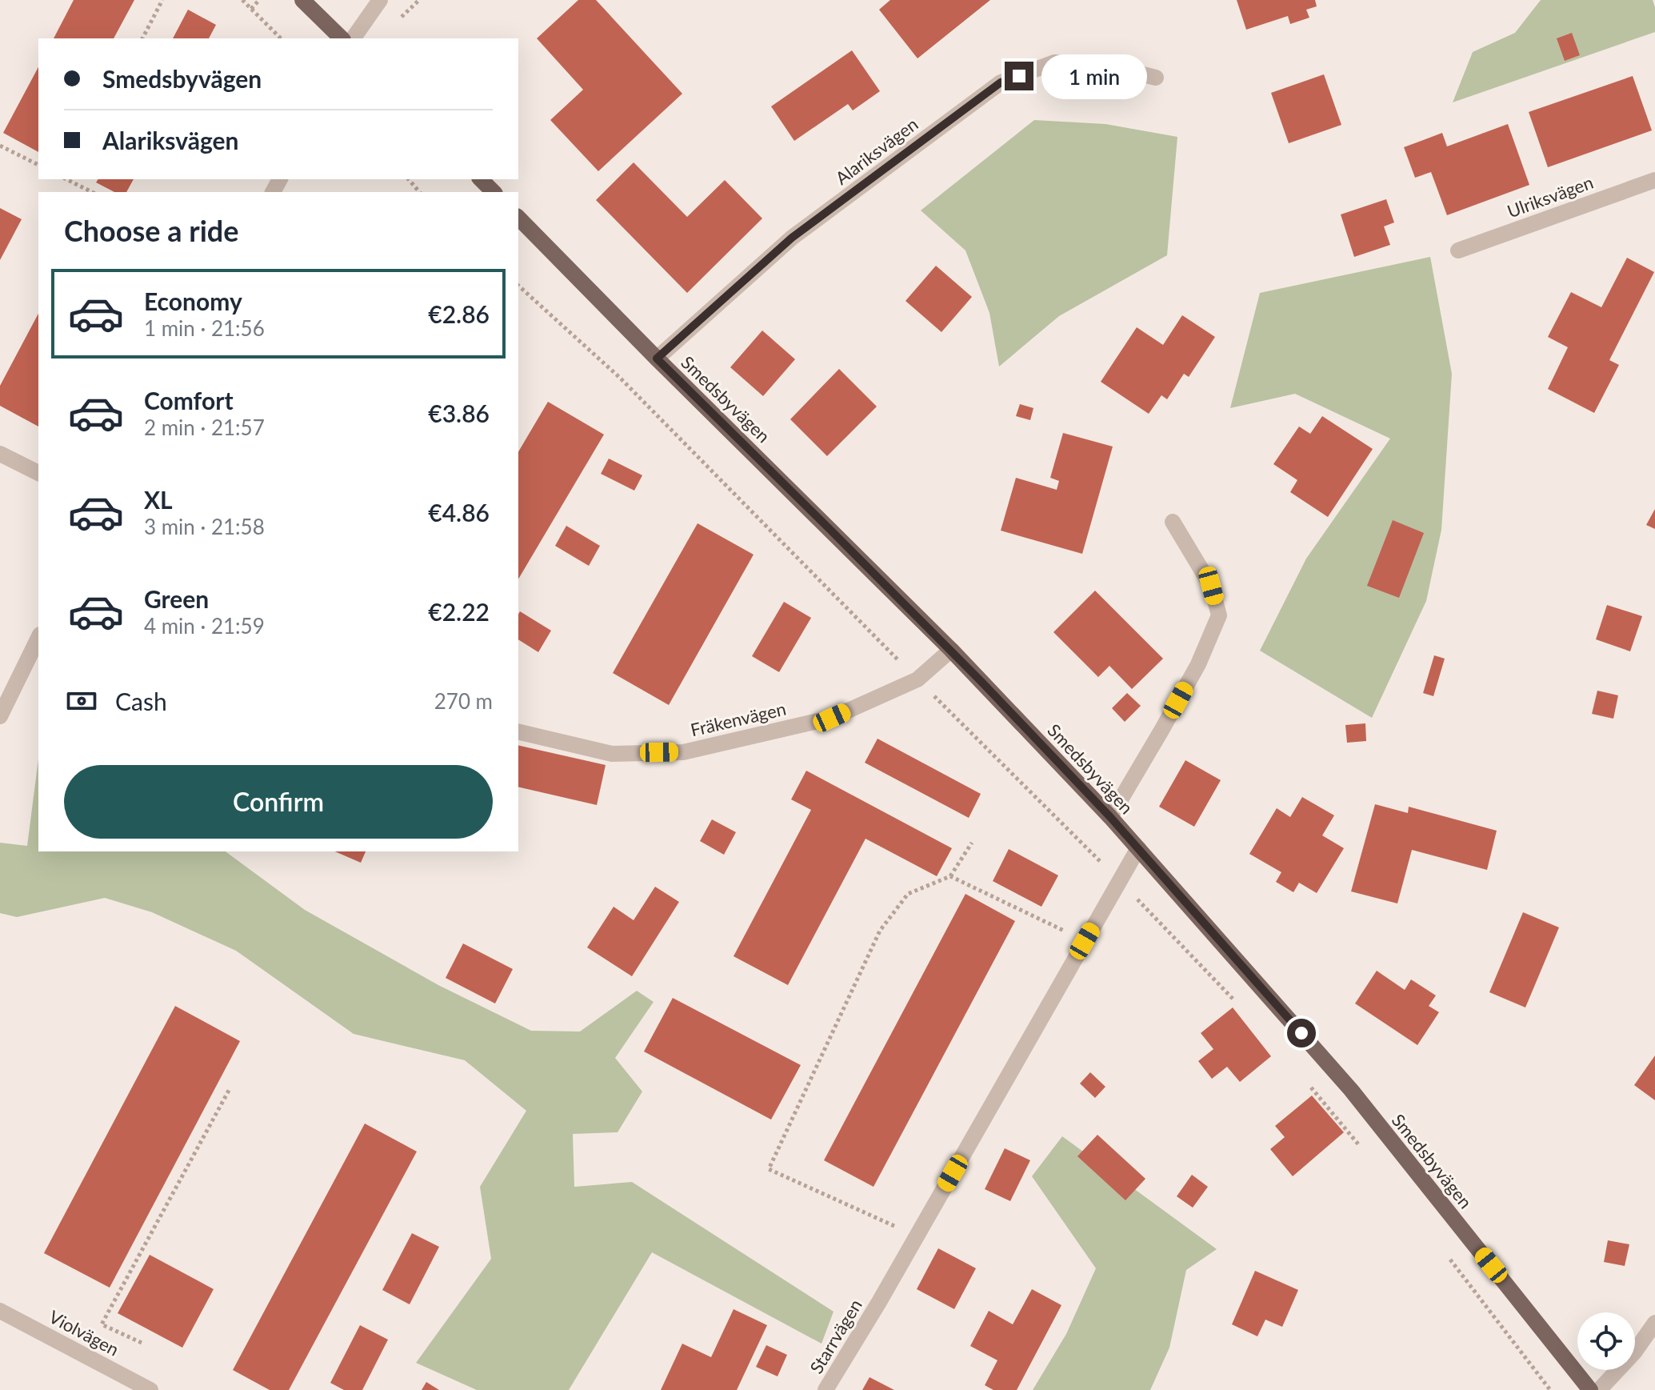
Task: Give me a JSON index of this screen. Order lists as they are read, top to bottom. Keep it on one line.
{"streets":{"main road":["Smedsbyvägen"],"street":["Alariksvägen","Ulriksvägen","Fräkenvägen","Violvägen","Starrvägen"]},"crossings":[["Alariksvägen","Smedsbyvägen"],["Smedsbyvägen","Fräkenvägen"],["Smedsbyvägen","Starrvägen"]],"page":{"banner":["Smedsbyvägen","Alariksvägen"],"bubble":"1 min","heading":"Choose a ride","list":[{"name":"Economy","note":"1 min · 21:56","value":"€2.86"},{"name":"Comfort","note":"2 min · 21:57","value":"€3.86"},{"name":"XL","note":"3 min · 21:58","value":"€4.86"},{"name":"Green","note":"4 min · 21:59","value":"€2.22"}],"pay":["Cash","270 m"],"buttons":"Confirm"}}
